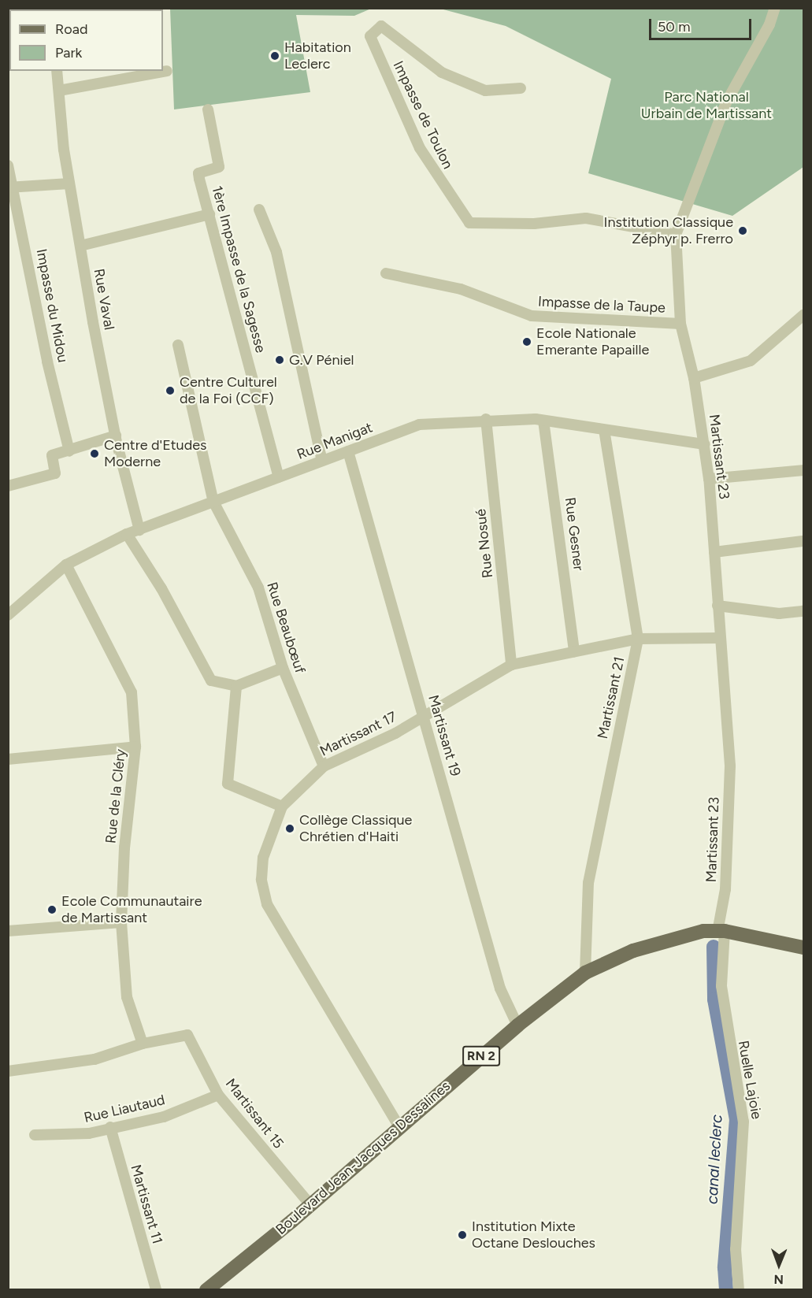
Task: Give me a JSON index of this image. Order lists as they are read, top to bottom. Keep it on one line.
{"streets":{"main road":["RN 2","Boulevard Jean-Jacques Dessalines"],"street":["Impasse de Toulon","1ère Impasse de la Sagesse","Rue Vaval","Impasse de la Taupe","Impasse du Midou","Rue Manigat","Martissant 23","Rue Gesner","Rue Nosué","Rue Beaubœuf","Martissant 21","Martissant 17","Martissant 19","Rue de la Cléry","Ruelle Lajoie","Rue Liautaud","Martissant 15","Martissant 11"]},"crossings":[["Impasse de Toulon","Martissant 23"],["1ère Impasse de la Sagesse","Rue Manigat"],["Rue Vaval","Rue Manigat"],["Impasse de la Taupe","Martissant 23"],["Rue Manigat","Martissant 23"],["Rue Manigat","Rue Gesner"],["Rue Manigat","Rue Nosué"],["Rue Manigat","Rue Beaubœuf"],["Rue Manigat","Martissant 21"],["Rue Manigat","Martissant 19"],["Rue Manigat","Rue de la Cléry"],["Martissant 23","Martissant 17"],["Martissant 23","Ruelle Lajoie"],["Martissant 23","Boulevard Jean-Jacques Dessalines"],["Rue Gesner","Martissant 17"],["Rue Nosué","Martissant 17"],["Rue Beaubœuf","Martissant 17"],["Martissant 21","Martissant 17"],["Martissant 21","Boulevard Jean-Jacques Dessalines"],["Martissant 17","Martissant 19"],["Martissant 17","Boulevard Jean-Jacques Dessalines"],["Martissant 19","Boulevard Jean-Jacques Dessalines"],["Rue de la Cléry","Martissant 15"],["Ruelle Lajoie","Boulevard Jean-Jacques Dessalines"],["Rue Liautaud","Martissant 15"],["Rue Liautaud","Martissant 11"],["Martissant 15","Boulevard Jean-Jacques Dessalines"]],"water":["canal leclerc"],"parks":["Parc National Urbain de Martissant"],"places":["Habitation Leclerc","Institution Classique Zéphyr p. Frerro","Ecole Nationale Emerante Papaille","G.V Péniel","Centre Culturel de la Foi (CCF)","Centre d'Etudes Moderne","Collège Classique Chrétien d'Haiti","Ecole Communautaire de Martissant","Institution Mixte Octane Deslouches"],"legend":["Road","Park"],"scale_bar":"50 m","north":"bottom"}
